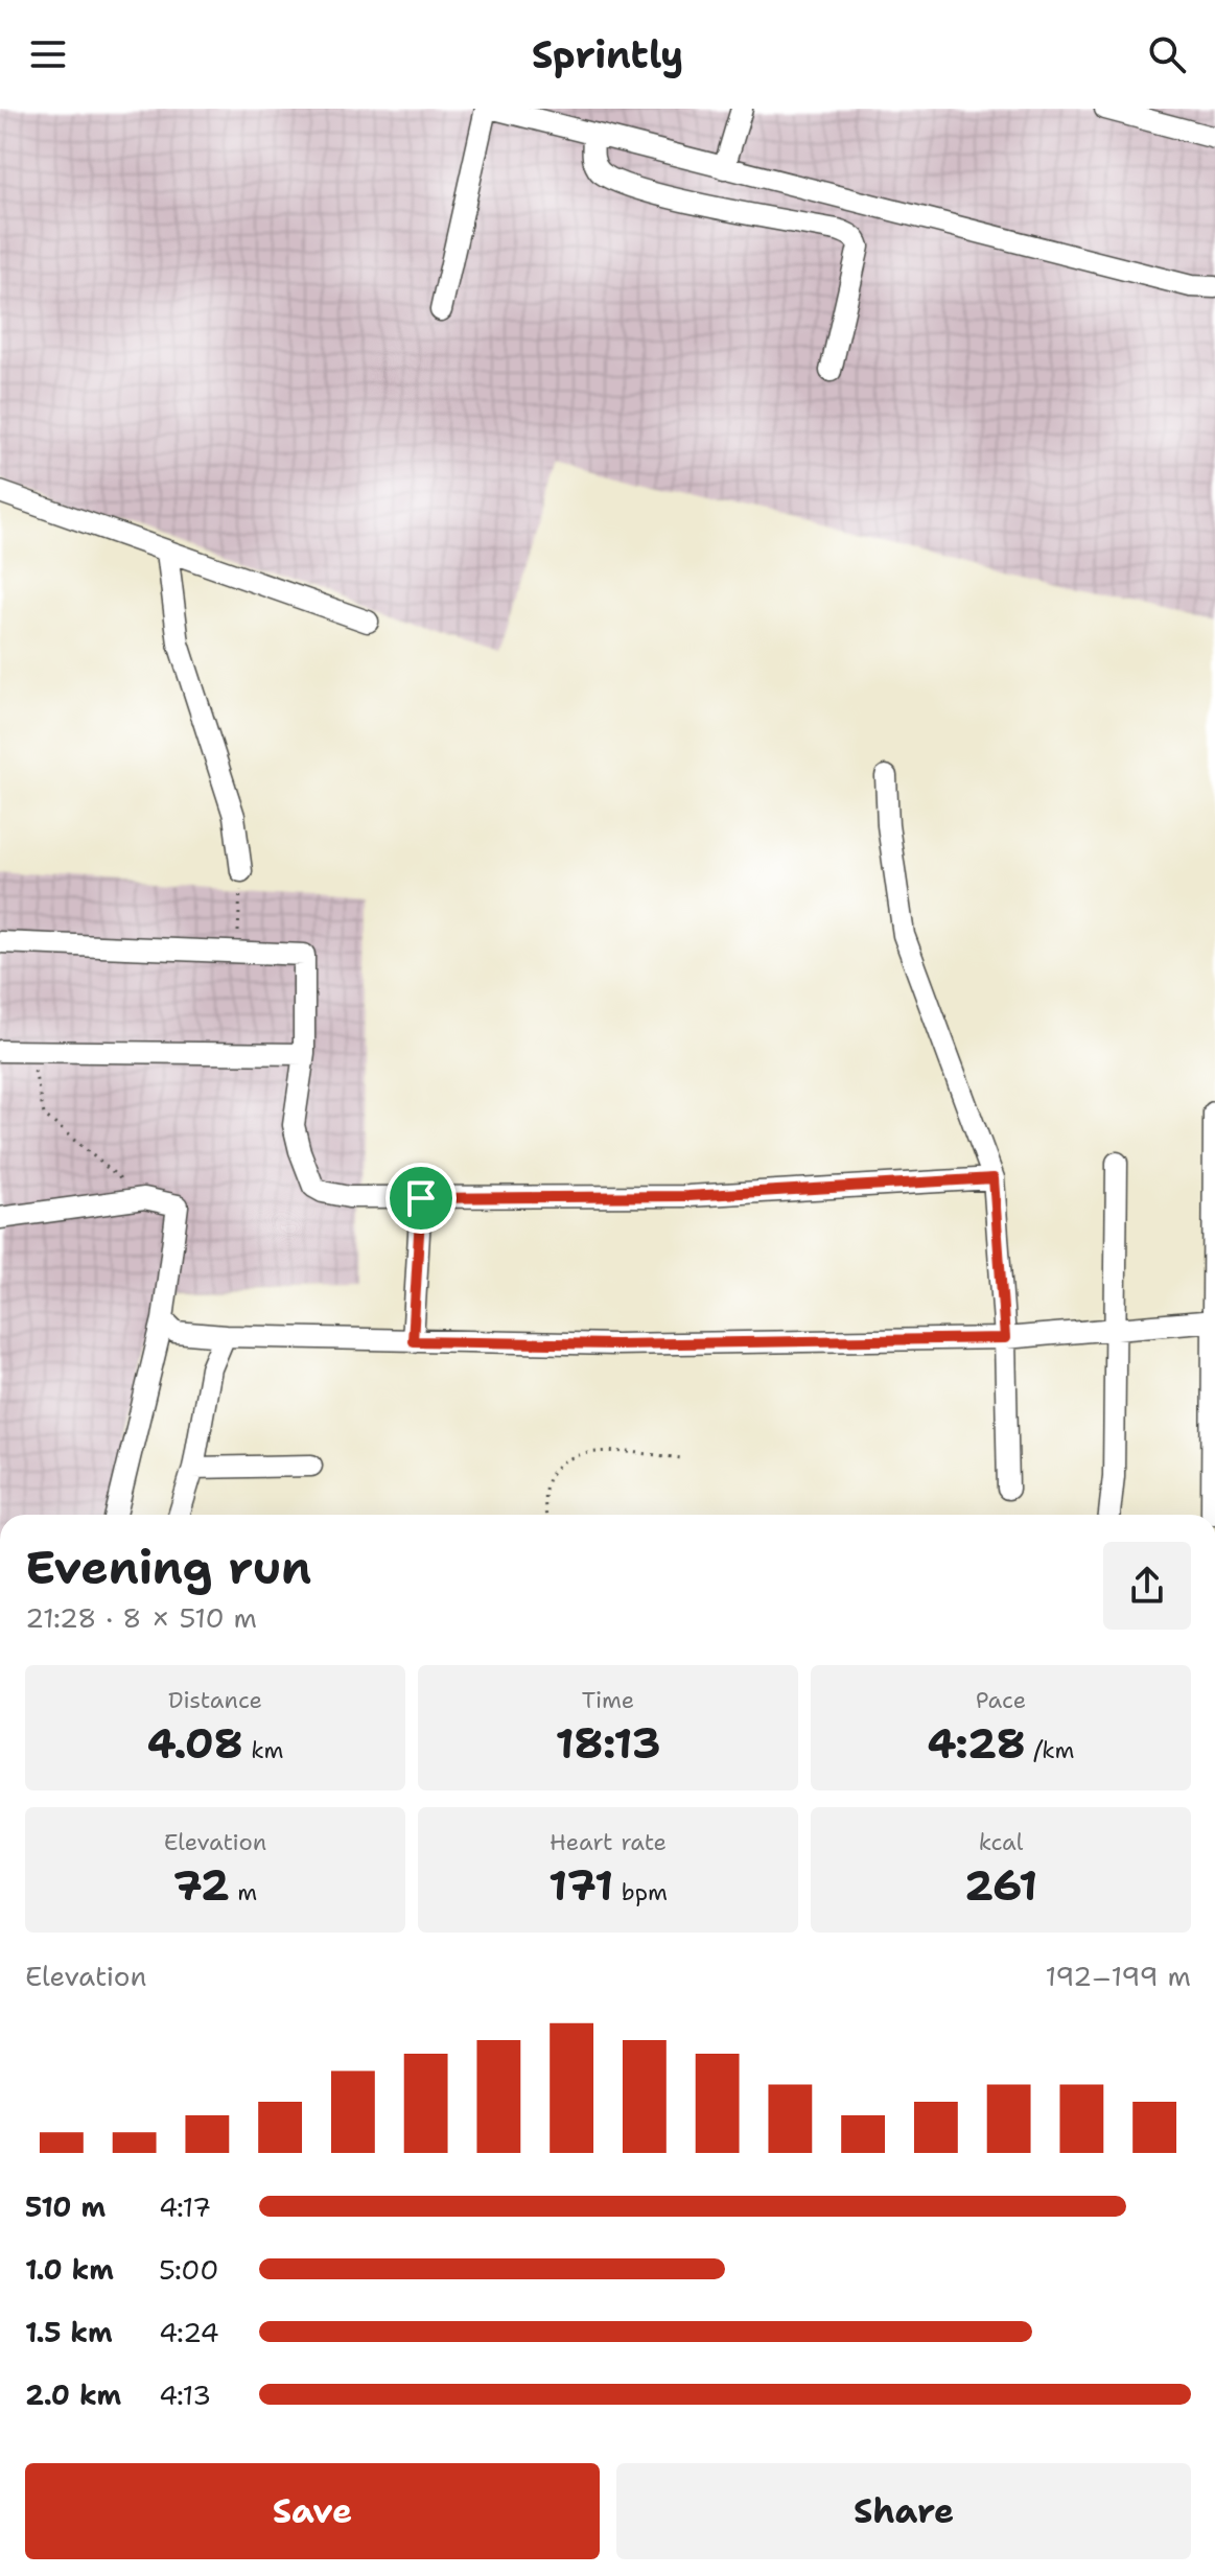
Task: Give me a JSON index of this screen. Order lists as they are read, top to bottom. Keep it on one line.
{"page":{"header":"Sprintly","heading":["Evening run","21:28 · 8 × 510 m"],"stats":[["Distance","4.08 km"],["Time","18:13"],["Pace","4:28 /km"],["Elevation","72 m"],["Heart rate","171 bpm"],["kcal","261"]],"chart":["Elevation","192–199 m"],"list":[{"name":"510 m","note":"4:17"},{"name":"1.0 km","note":"5:00"},{"name":"1.5 km","note":"4:24"},{"name":"2.0 km","note":"4:13"}],"buttons":["Save","Share"]}}
